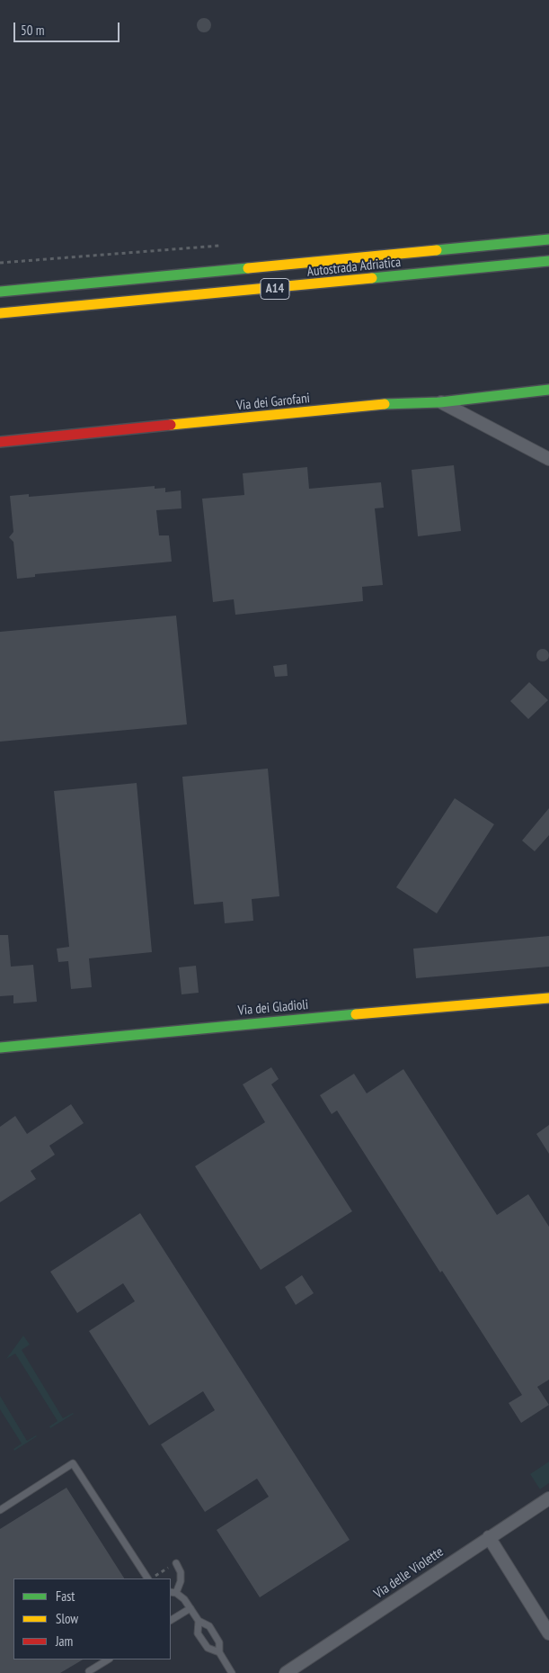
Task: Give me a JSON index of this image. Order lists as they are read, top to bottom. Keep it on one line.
{"streets":{"main road":["Autostrada Adriatica","A14","Via dei Garofani","Via dei Gladioli"],"street":["Via delle Violette"]},"legend":["Fast","Slow","Jam"],"scale_bar":"50 m"}
